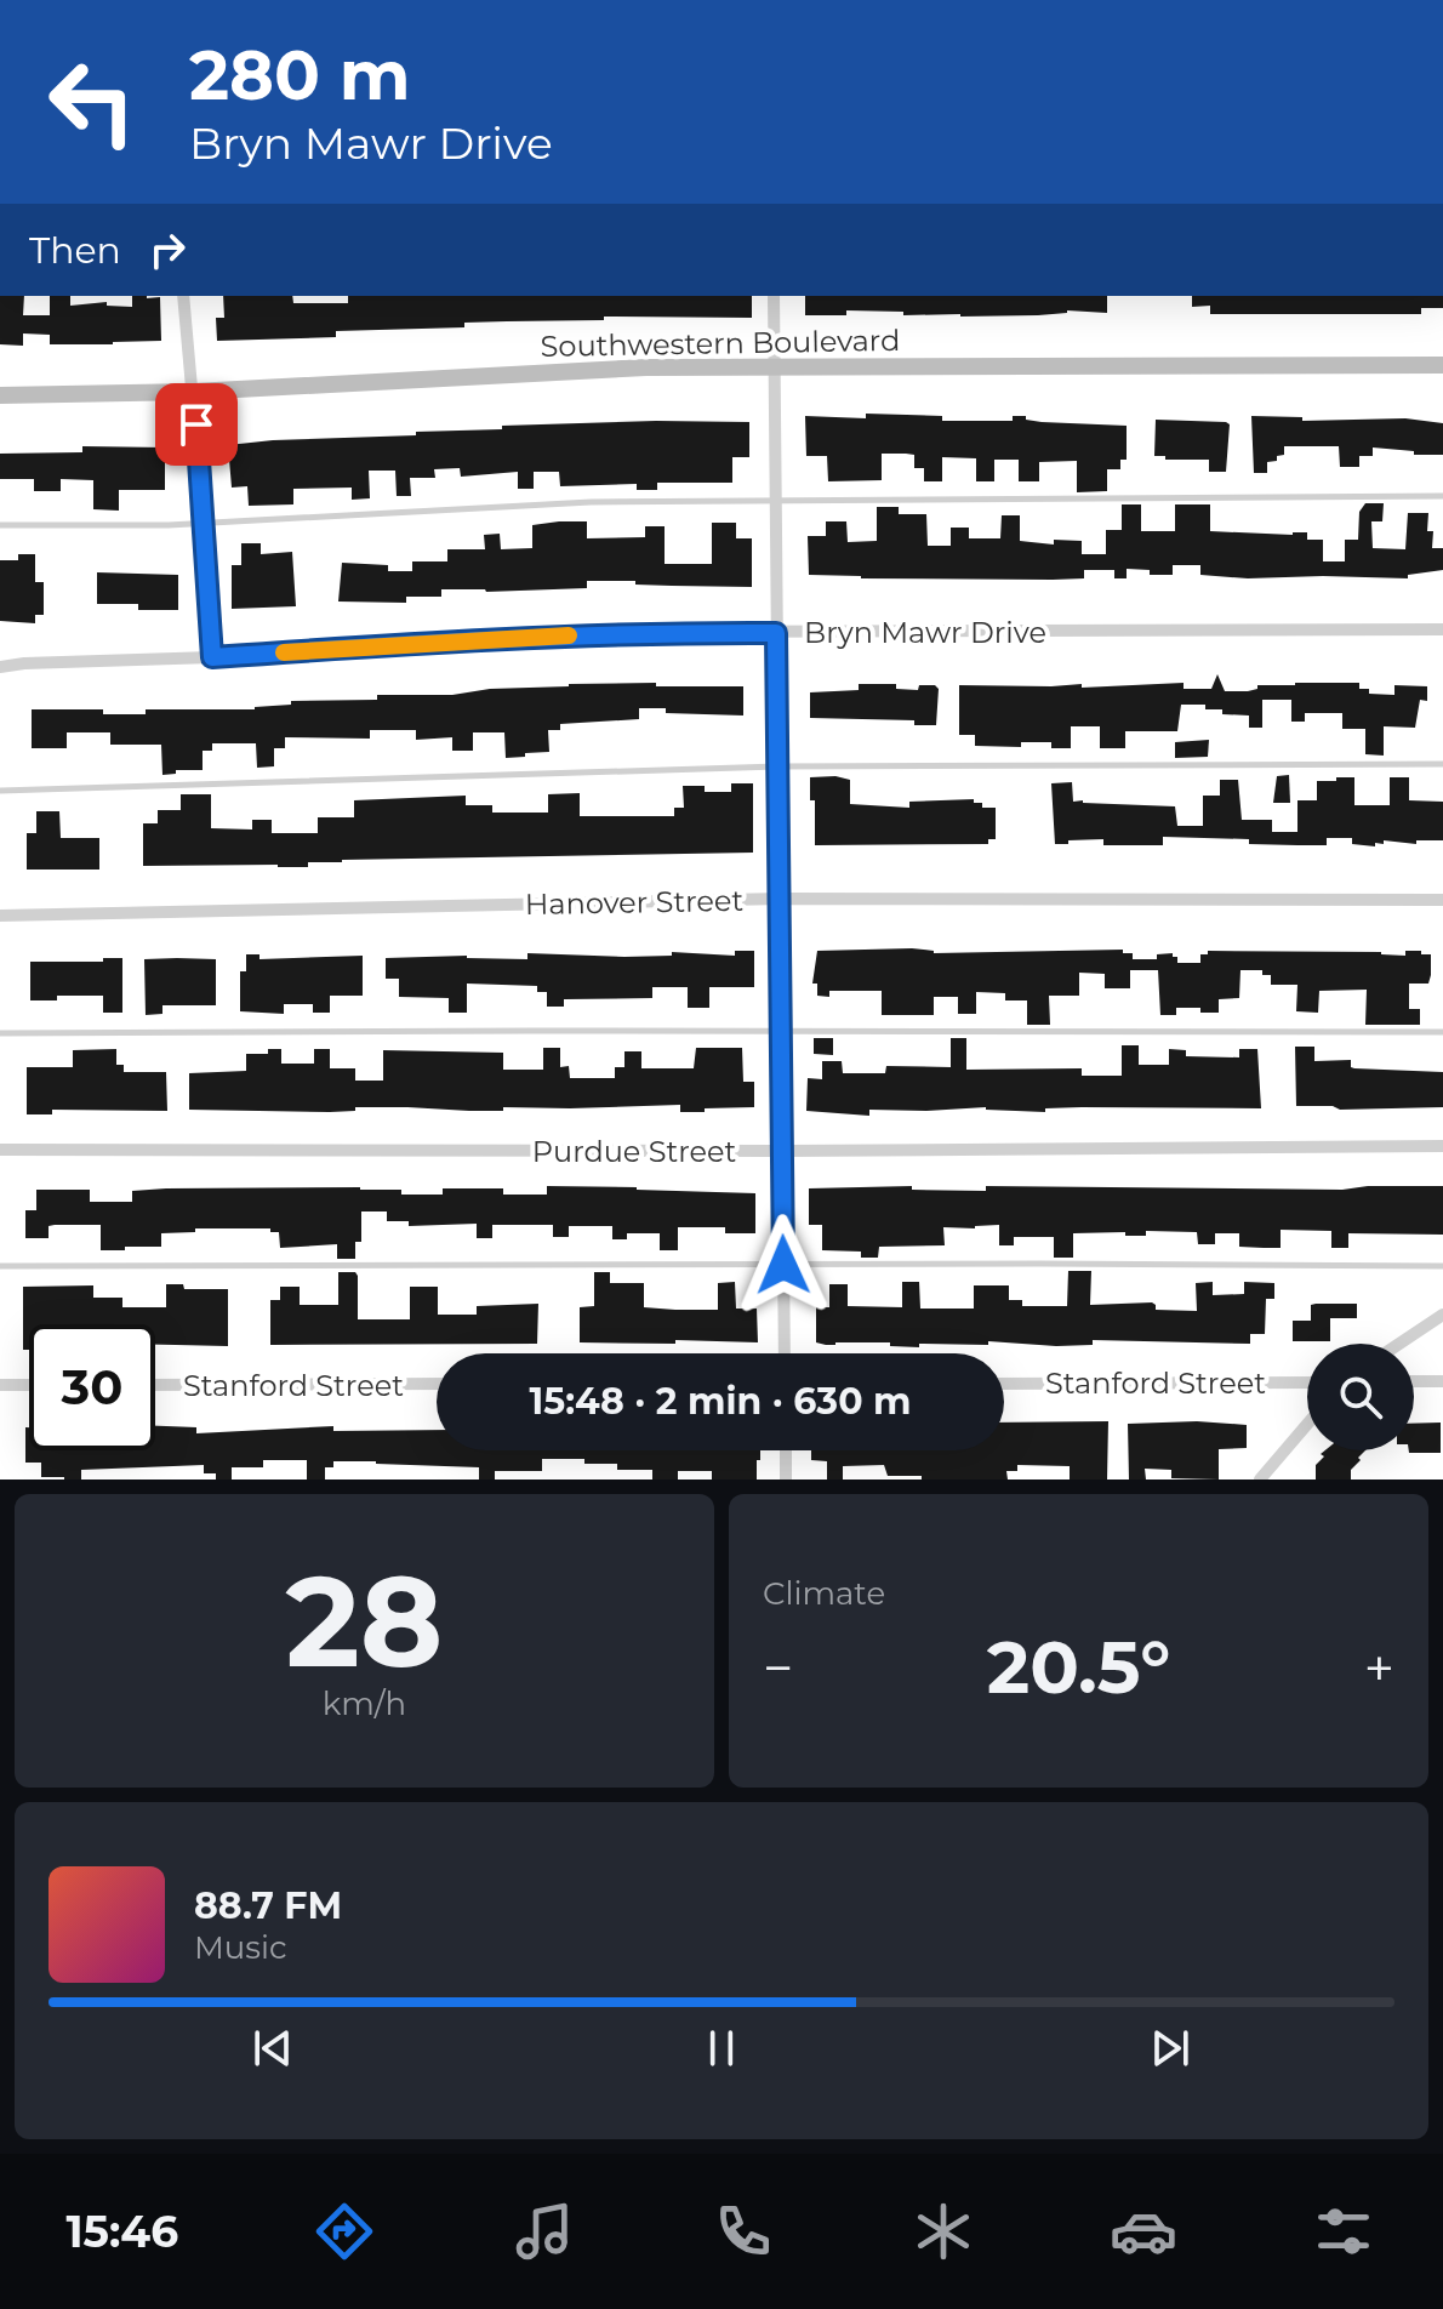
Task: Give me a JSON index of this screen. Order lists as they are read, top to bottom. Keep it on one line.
{"streets":{"street":["Southwestern Boulevard","Bryn Mawr Drive","Hanover Street","Purdue Street","Stanford Street"]},"page":{"turn":["280 m","Bryn Mawr Drive"],"then":"Then","limit":"30","trip":"15:48 · 2 min · 630 m","tile":[["28","km/h"],"Climate"],"heat":["−","20.5°","+"],"song":["88.7 FM","Music"],"tabs":"15:46"}}
